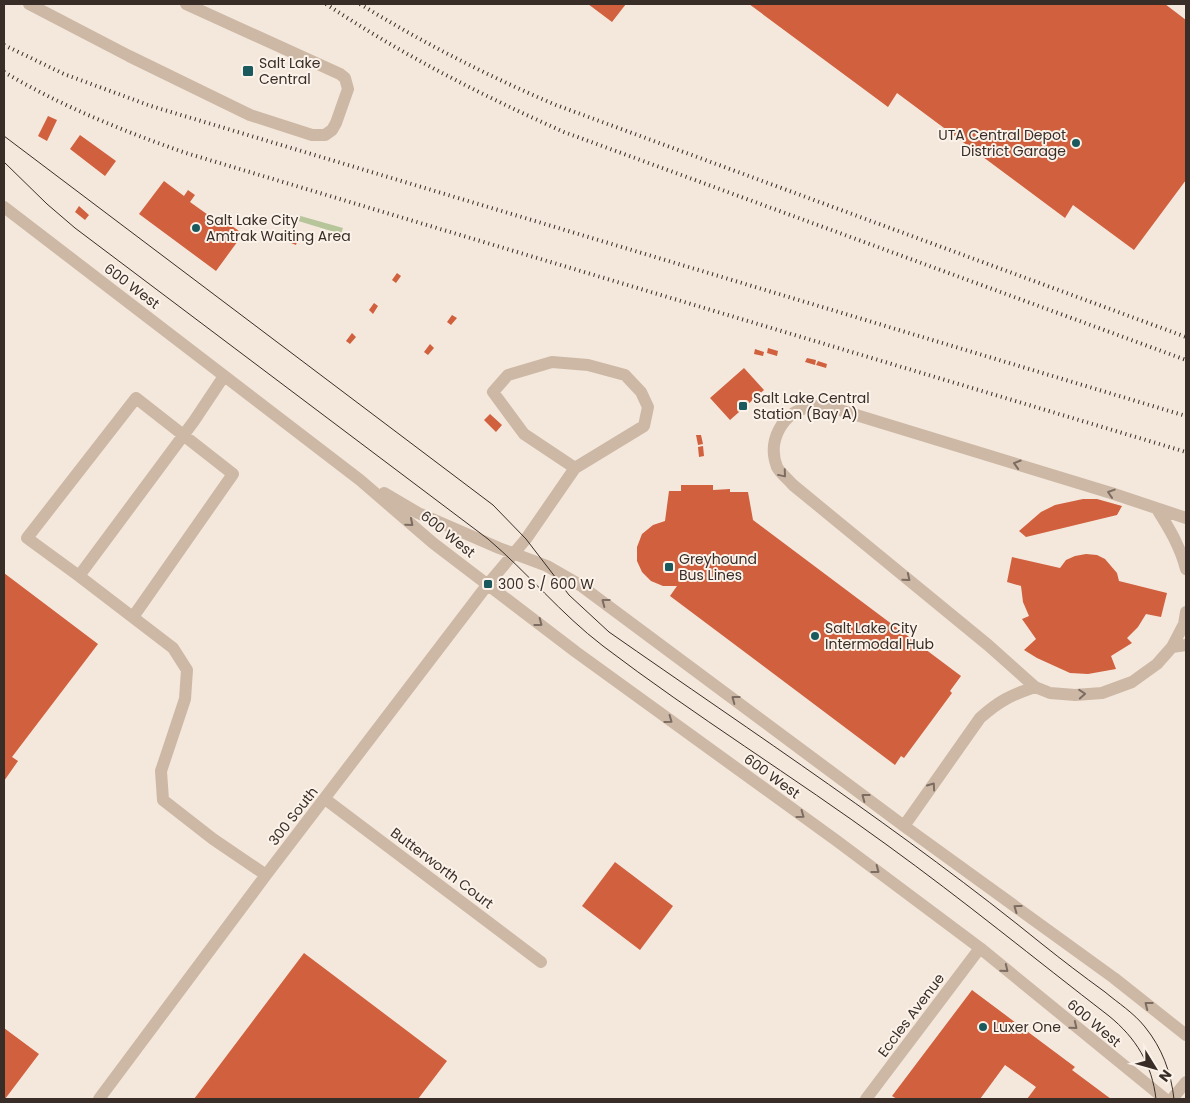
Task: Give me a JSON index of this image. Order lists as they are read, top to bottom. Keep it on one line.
{"streets":{"street":["600 West","300 South","Butterworth Court","Eccles Avenue"]},"crossings":[["600 West","300 South"],["600 West","Eccles Avenue"],["300 South","Butterworth Court"]],"places":{"transit":["Salt Lake Central","Salt Lake Central Station (Bay A)","Greyhound Bus Lines","300 S / 600 W"],"other":["UTA Central Depot District Garage","Salt Lake City Amtrak Waiting Area","Salt Lake City Intermodal Hub","Luxer One"]},"north":"bottom right"}
